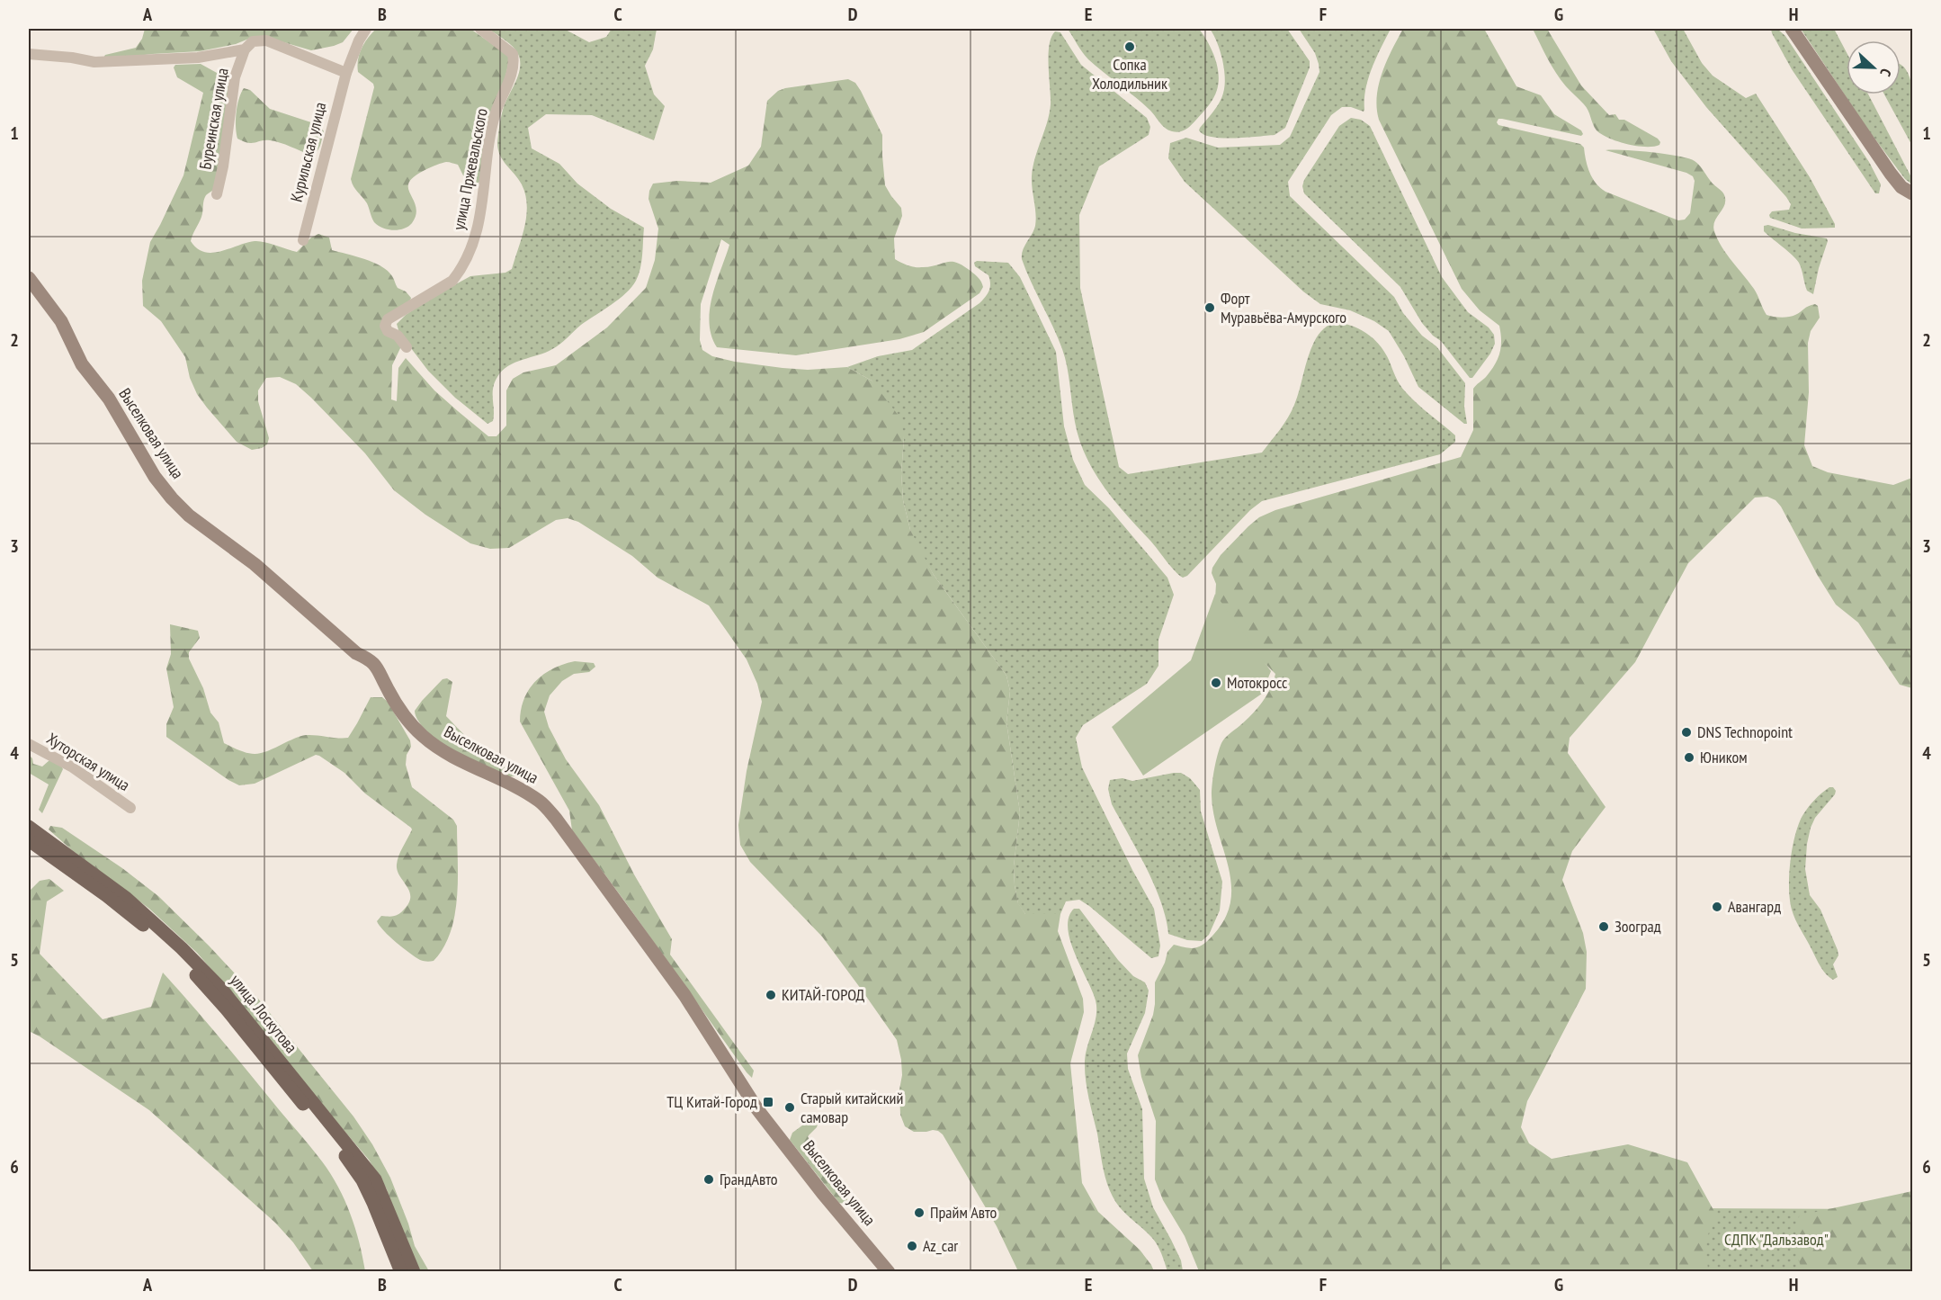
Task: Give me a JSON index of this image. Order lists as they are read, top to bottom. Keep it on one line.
{"streets":{"main road":["улица Лоскутова"],"street":["Буреинская улица","Курильская улица","улица Пржевальского","Выселковая улица","Хуторская улица"]},"parks":["СДПК \"Дальзавод\""],"places":{"other":["Сопка Холодильник","Форт Муравьёва-Амурского","Мотокросс","DNS Technopoint","Юником","Авангард","Зооград","КИТАЙ-ГОРОД","Старый китайский самовар","ГрандАвто","Прайм Авто","Az_car"],"transit":["ТЦ Китай-Город"]},"north":"right","grid":{"columns":["A","B","C","D","E","F","G","H"],"rows":["1","2","3","4","5","6"]}}
